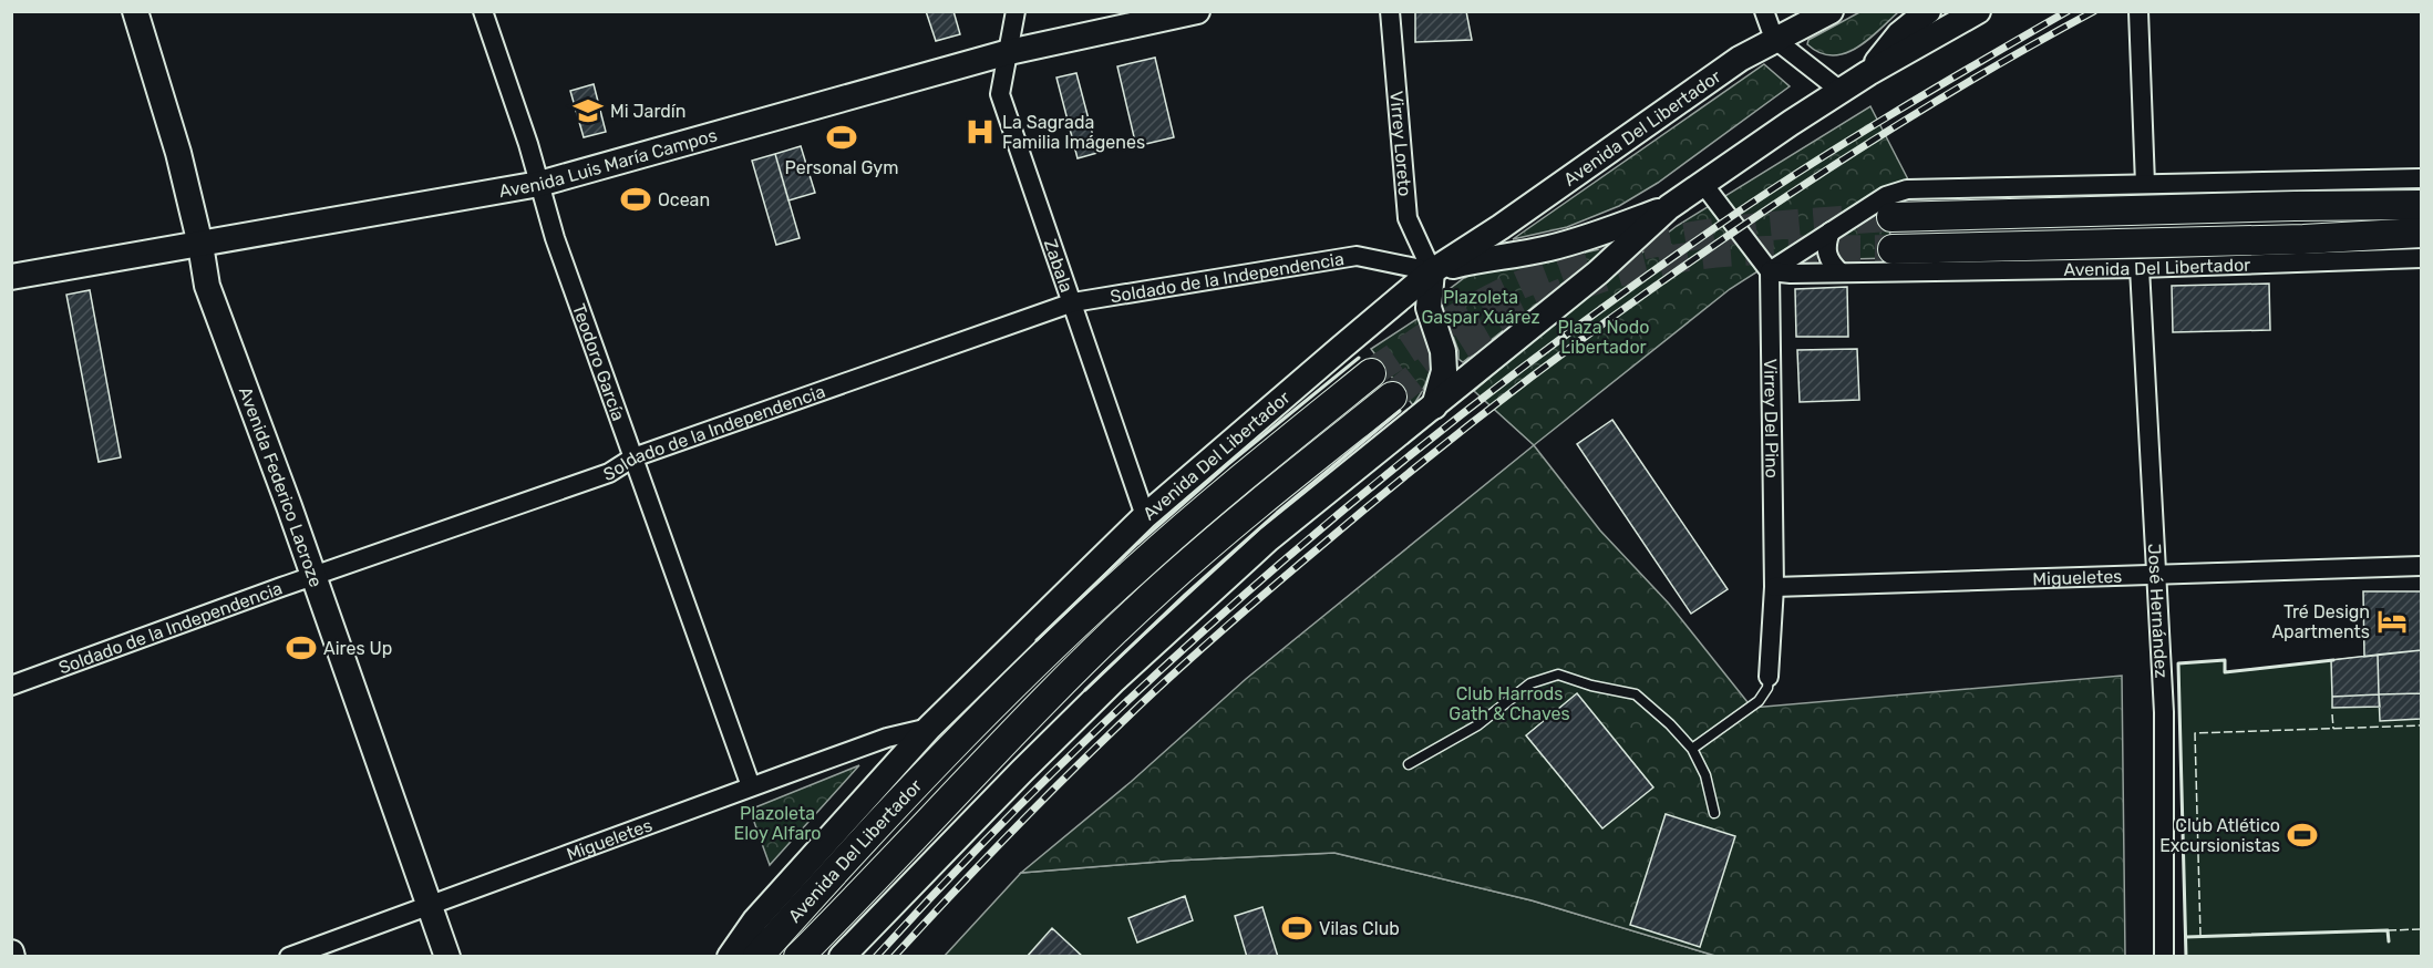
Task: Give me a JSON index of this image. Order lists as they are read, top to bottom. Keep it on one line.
{"streets":{"main road":["Avenida Del Libertador","Avenida Luis María Campos","Avenida Federico Lacroze"],"street":["Virrey Loreto","Zabala","Soldado de la Independencia","Teodoro García","Virrey Del Pino","Migueletes","José Hernández"]},"crossings":[["Avenida Del Libertador","Virrey Loreto"],["Avenida Del Libertador","Zabala"],["Avenida Del Libertador","Soldado de la Independencia"],["Avenida Del Libertador","Virrey Del Pino"],["Avenida Del Libertador","Migueletes"],["Avenida Del Libertador","José Hernández"],["Virrey Loreto","Soldado de la Independencia"],["Avenida Luis María Campos","Zabala"],["Avenida Luis María Campos","Teodoro García"],["Avenida Luis María Campos","Avenida Federico Lacroze"],["Zabala","Soldado de la Independencia"],["Soldado de la Independencia","Teodoro García"],["Soldado de la Independencia","Avenida Federico Lacroze"],["Teodoro García","Migueletes"],["Virrey Del Pino","Migueletes"],["Avenida Federico Lacroze","Migueletes"],["Migueletes","José Hernández"]],"parks":["Plazoleta Gaspar Xuárez","Plaza Nodo Libertador","Club Harrods Gath & Chaves","Plazoleta Eloy Alfaro"],"places":{"school or university":["Mi Jardín"],"hospital":["La Sagrada Familia Imágenes"],"sports":["Personal Gym","Ocean","Aires Up","Club Atlético Excursionistas","Vilas Club"],"hotel":["Tré Design Apartments"]}}
